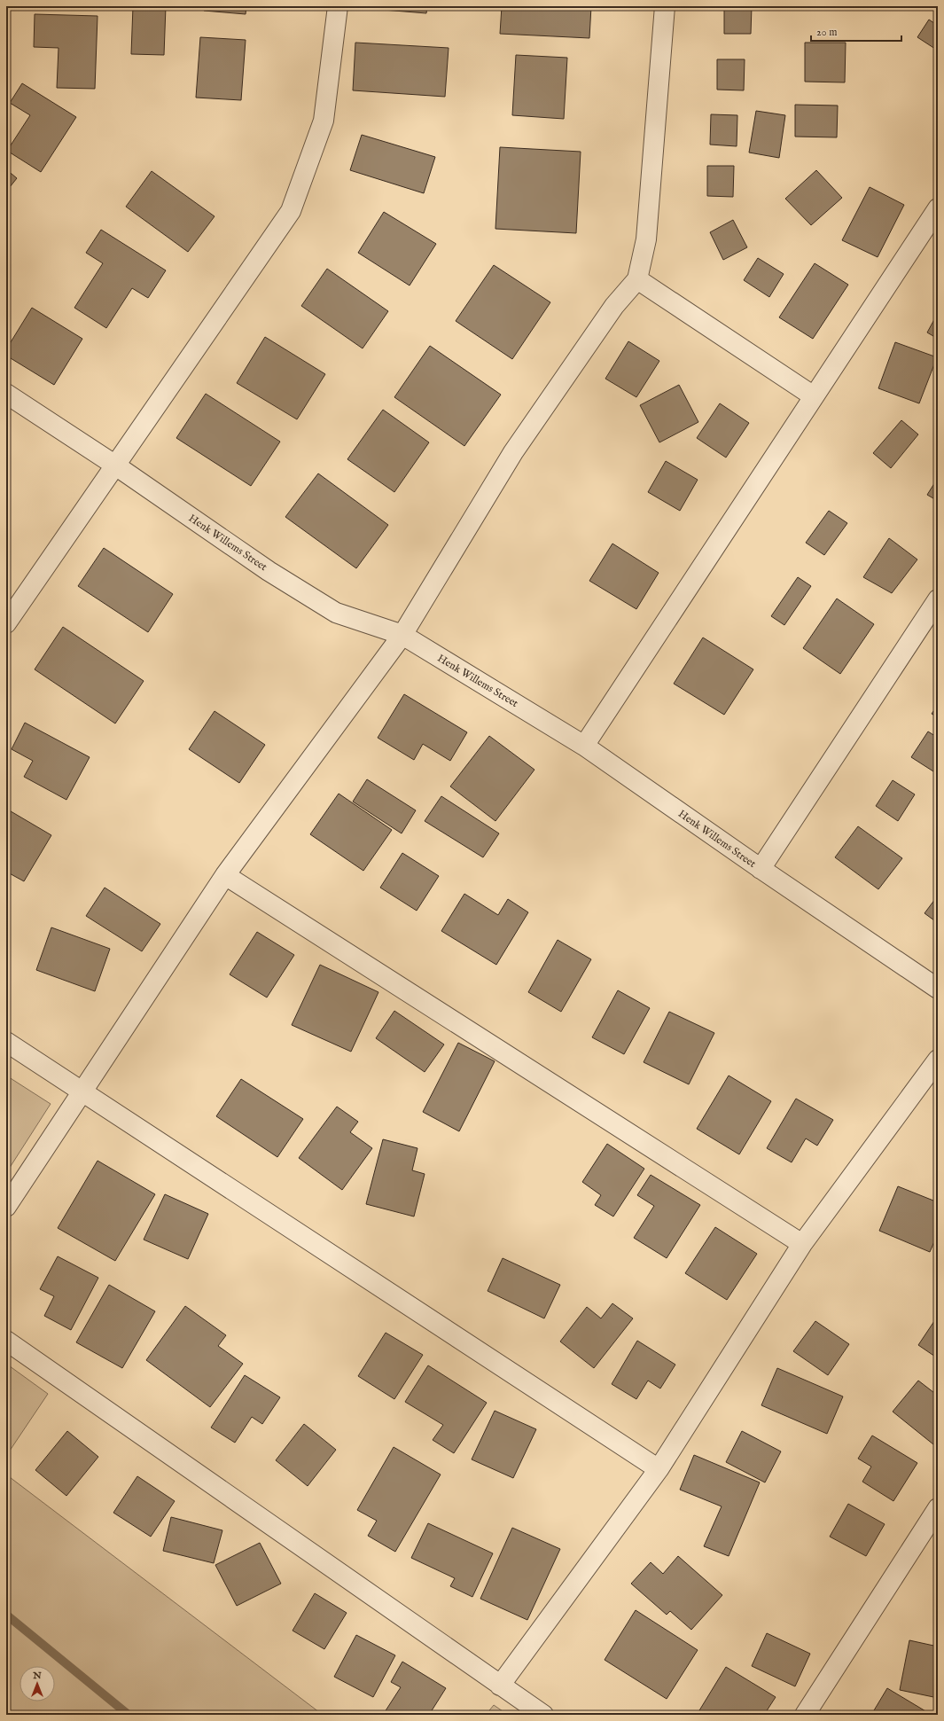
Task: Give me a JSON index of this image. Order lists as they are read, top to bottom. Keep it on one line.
{"streets":{"street":["Henk Willems Street"]},"scale_bar":"20 m","north":"top"}
